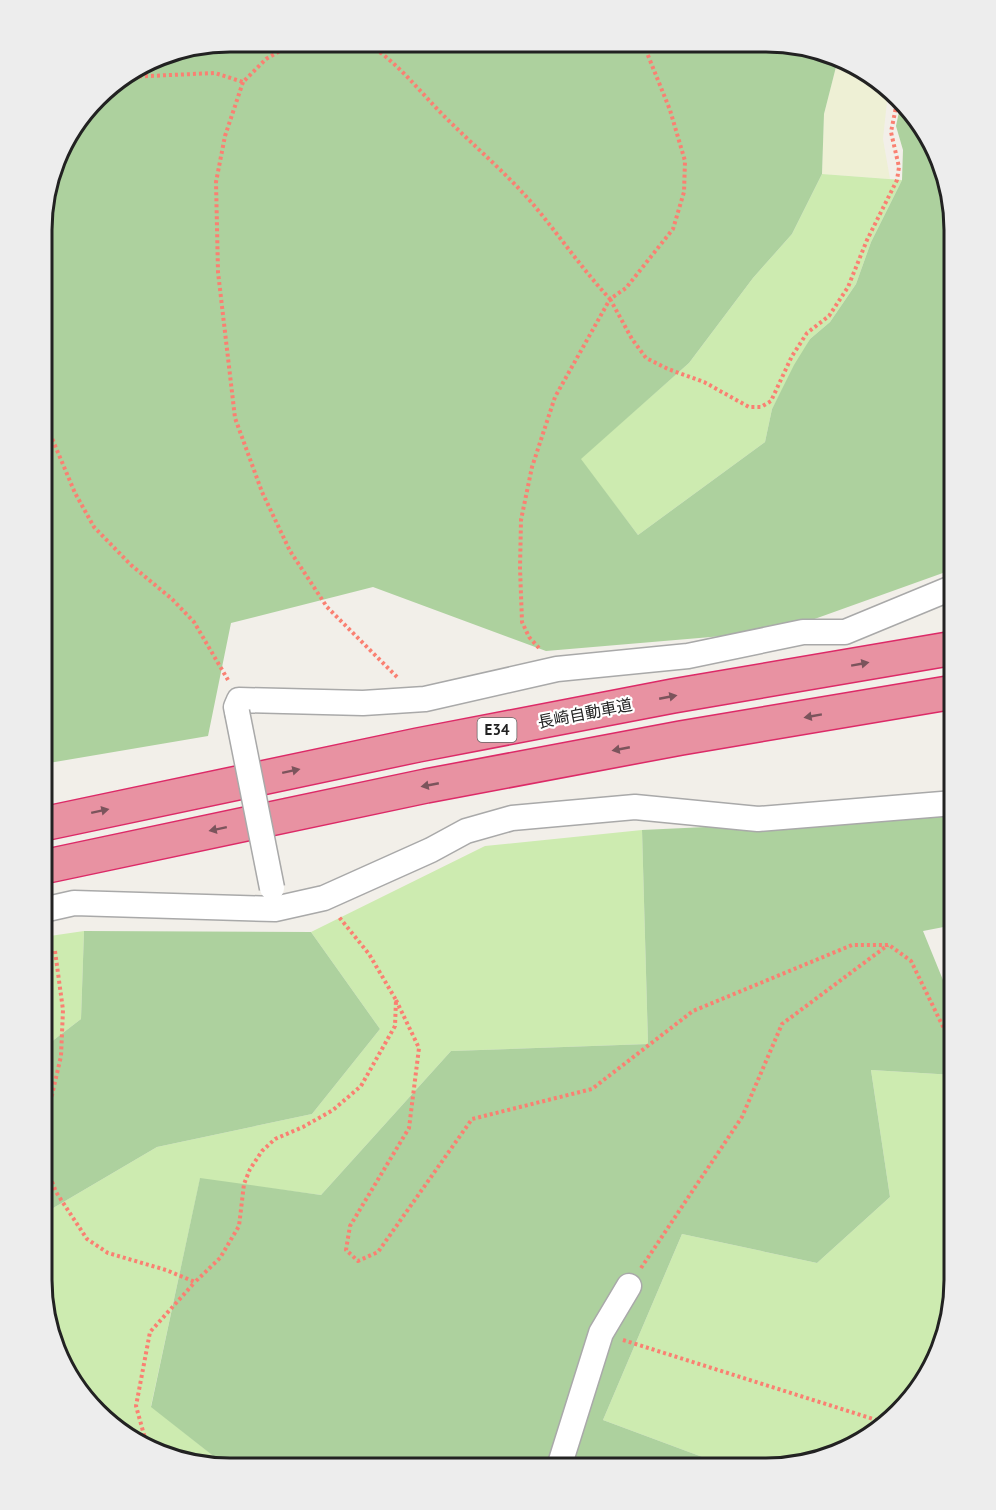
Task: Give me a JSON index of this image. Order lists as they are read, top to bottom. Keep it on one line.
{"streets":{"highway":["長崎自動車道","E34"]}}
